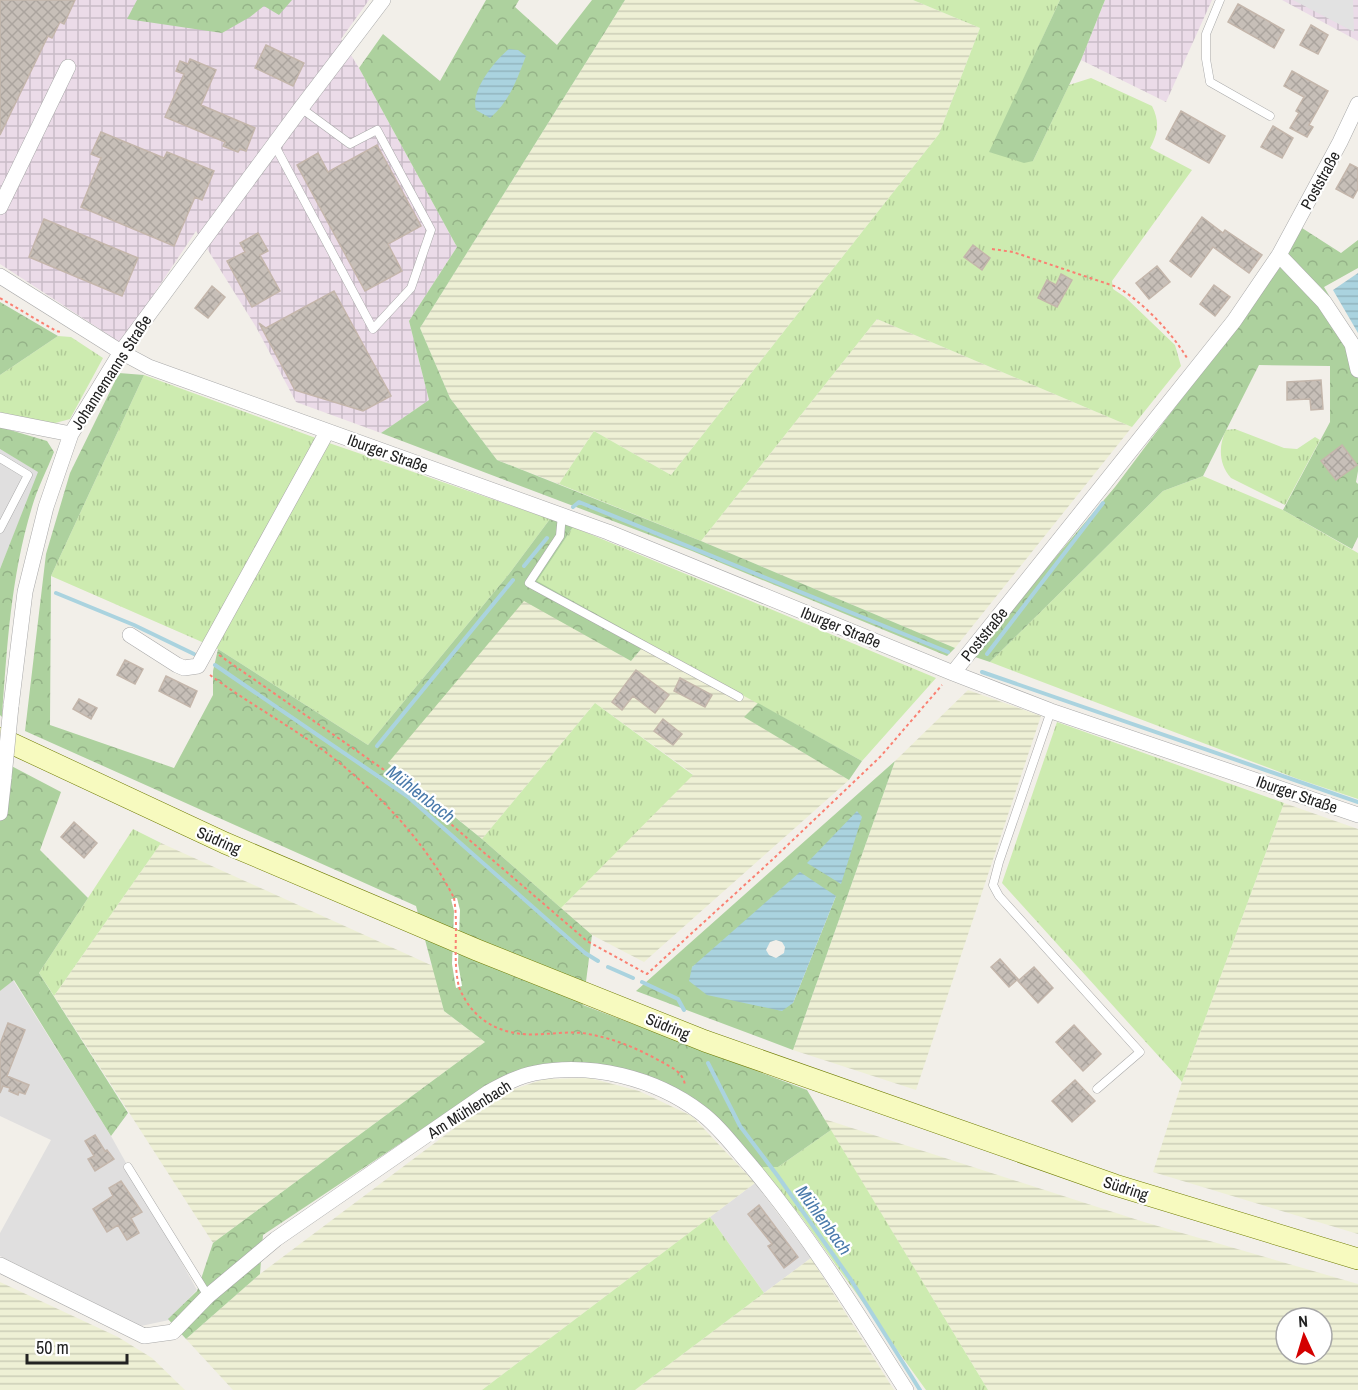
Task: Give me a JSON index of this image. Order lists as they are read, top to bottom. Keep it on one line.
{"streets":{"main road":["Südring"],"street":["Poststraße","Johannemanns Straße","Iburger Straße","Am Mühlenbach"]},"crossings":[["Poststraße","Iburger Straße"],["Johannemanns Straße","Iburger Straße"]],"water":["Mühlenbach"],"scale_bar":"50 m","north":"top"}
